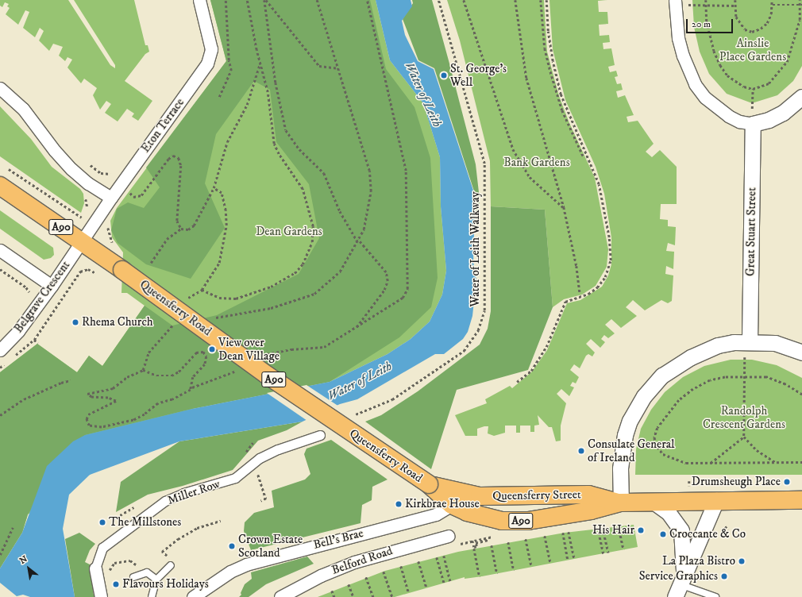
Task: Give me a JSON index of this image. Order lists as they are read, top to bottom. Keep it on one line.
{"streets":{"main road":["A90","Queensferry Road","Queensferry Street"],"street":["Eton Terrace","Great Stuart Street","Belgrave Crescent","Miller Row","Bell's Brae","Belford Road"],"path":["Water of Leith Walkway"]},"crossings":[["Eton Terrace","Belgrave Crescent"],["Eton Terrace","Queensferry Road"],["Belgrave Crescent","Queensferry Road"],["Queensferry Road","Queensferry Street"],["Queensferry Street","Bell's Brae"]],"water":["Water of Leith"],"parks":["Ainslie Place Gardens","Bank Gardens","Dean Gardens","Randolph Crescent Gardens"],"places":["St. George's Well","Rhema Church","View over Dean Village","Consulate General of Ireland","Drumsheugh Place","Kirkbrae House","The Millstones","His Hair","Croccante & Co","Crown Estate Scotland","La Plaza Bistro","Service Graphics","Flavours Holidays"],"scale_bar":"20 m","north":"top left"}
